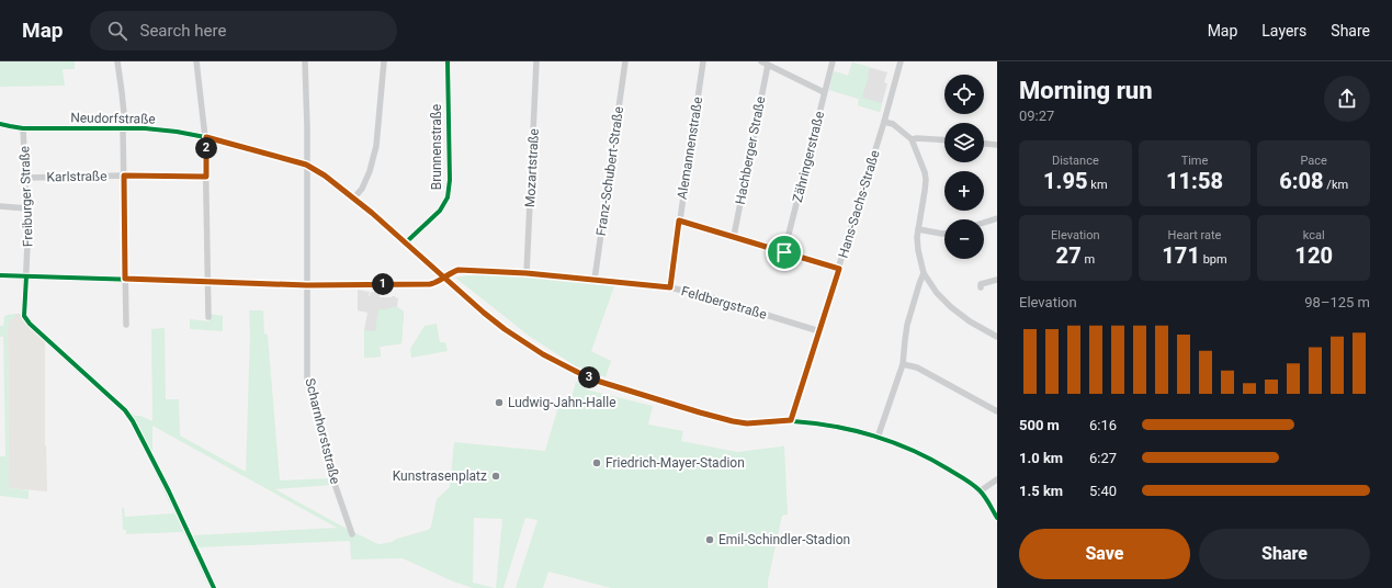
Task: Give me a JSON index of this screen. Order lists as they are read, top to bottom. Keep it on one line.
{"streets":{"street":["Neudorfstraße","Brunnenstraße","Alemannenstraße","Hachberger Straße","Zähringerstraße","Mozartstraße","Franz-Schubert-Straße","Karlstraße","Freiburger Straße","Hans-Sachs-Straße","Feldbergstraße","Scharnhorststraße"]},"crossings":[["Neudorfstraße","Brunnenstraße"],["Neudorfstraße","Freiburger Straße"],["Neudorfstraße","Hans-Sachs-Straße"],["Neudorfstraße","Feldbergstraße"],["Neudorfstraße","Scharnhorststraße"],["Alemannenstraße","Feldbergstraße"],["Mozartstraße","Feldbergstraße"],["Franz-Schubert-Straße","Feldbergstraße"],["Karlstraße","Freiburger Straße"],["Freiburger Straße","Feldbergstraße"],["Hans-Sachs-Straße","Feldbergstraße"],["Feldbergstraße","Scharnhorststraße"]],"places":["Ludwig-Jahn-Halle","Friedrich-Mayer-Stadion","Kunstrasenplatz","Emil-Schindler-Stadion"],"page":{"header":"Map","search":"Search here","nav":["Map","Layers","Share"],"heading":["Morning run","09:27"],"map_buttons":["+","−"],"stats":[["Distance","1.95 km"],["Time","11:58"],["Pace","6:08 /km"],["Elevation","27 m"],["Heart rate","171 bpm"],["kcal","120"]],"pins":["2","1","3"],"chart":["Elevation","98–125 m"],"list":[{"name":"500 m","note":"6:16"},{"name":"1.0 km","note":"6:27"},{"name":"1.5 km","note":"5:40"}],"buttons":["Save","Share"]}}
